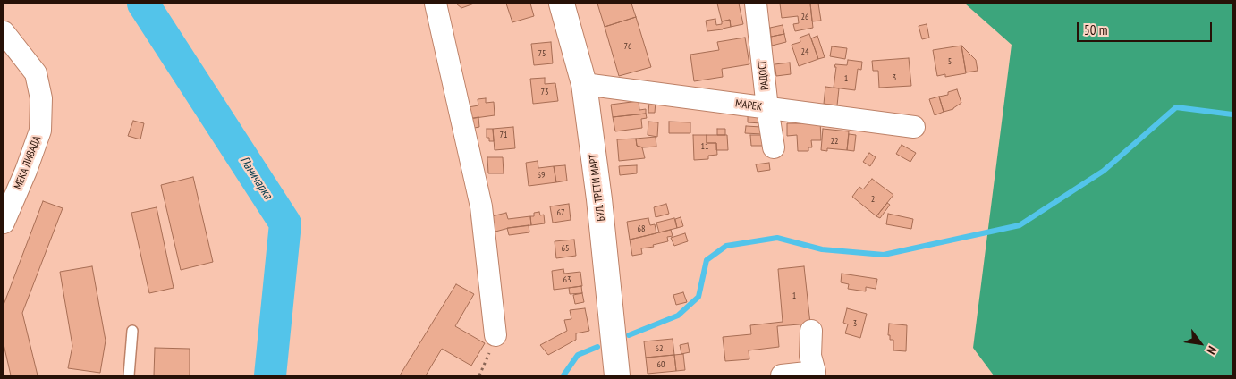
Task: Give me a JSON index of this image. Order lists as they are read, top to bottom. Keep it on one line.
{"streets":{"street":["РАДОСТ","МАРЕК","МЕКА ЛИВАДА","БУЛ. ТРЕТИ МАРТ"]},"crossings":[["РАДОСТ","МАРЕК"],["МАРЕК","БУЛ. ТРЕТИ МАРТ"]],"water":["Паничарка"],"house_numbers":["26","76","24","75","5","3","1","73","71","22","11","69","2","67","68","65","63","1","3","62","60"],"scale_bar":"50 m","north":"bottom right"}
